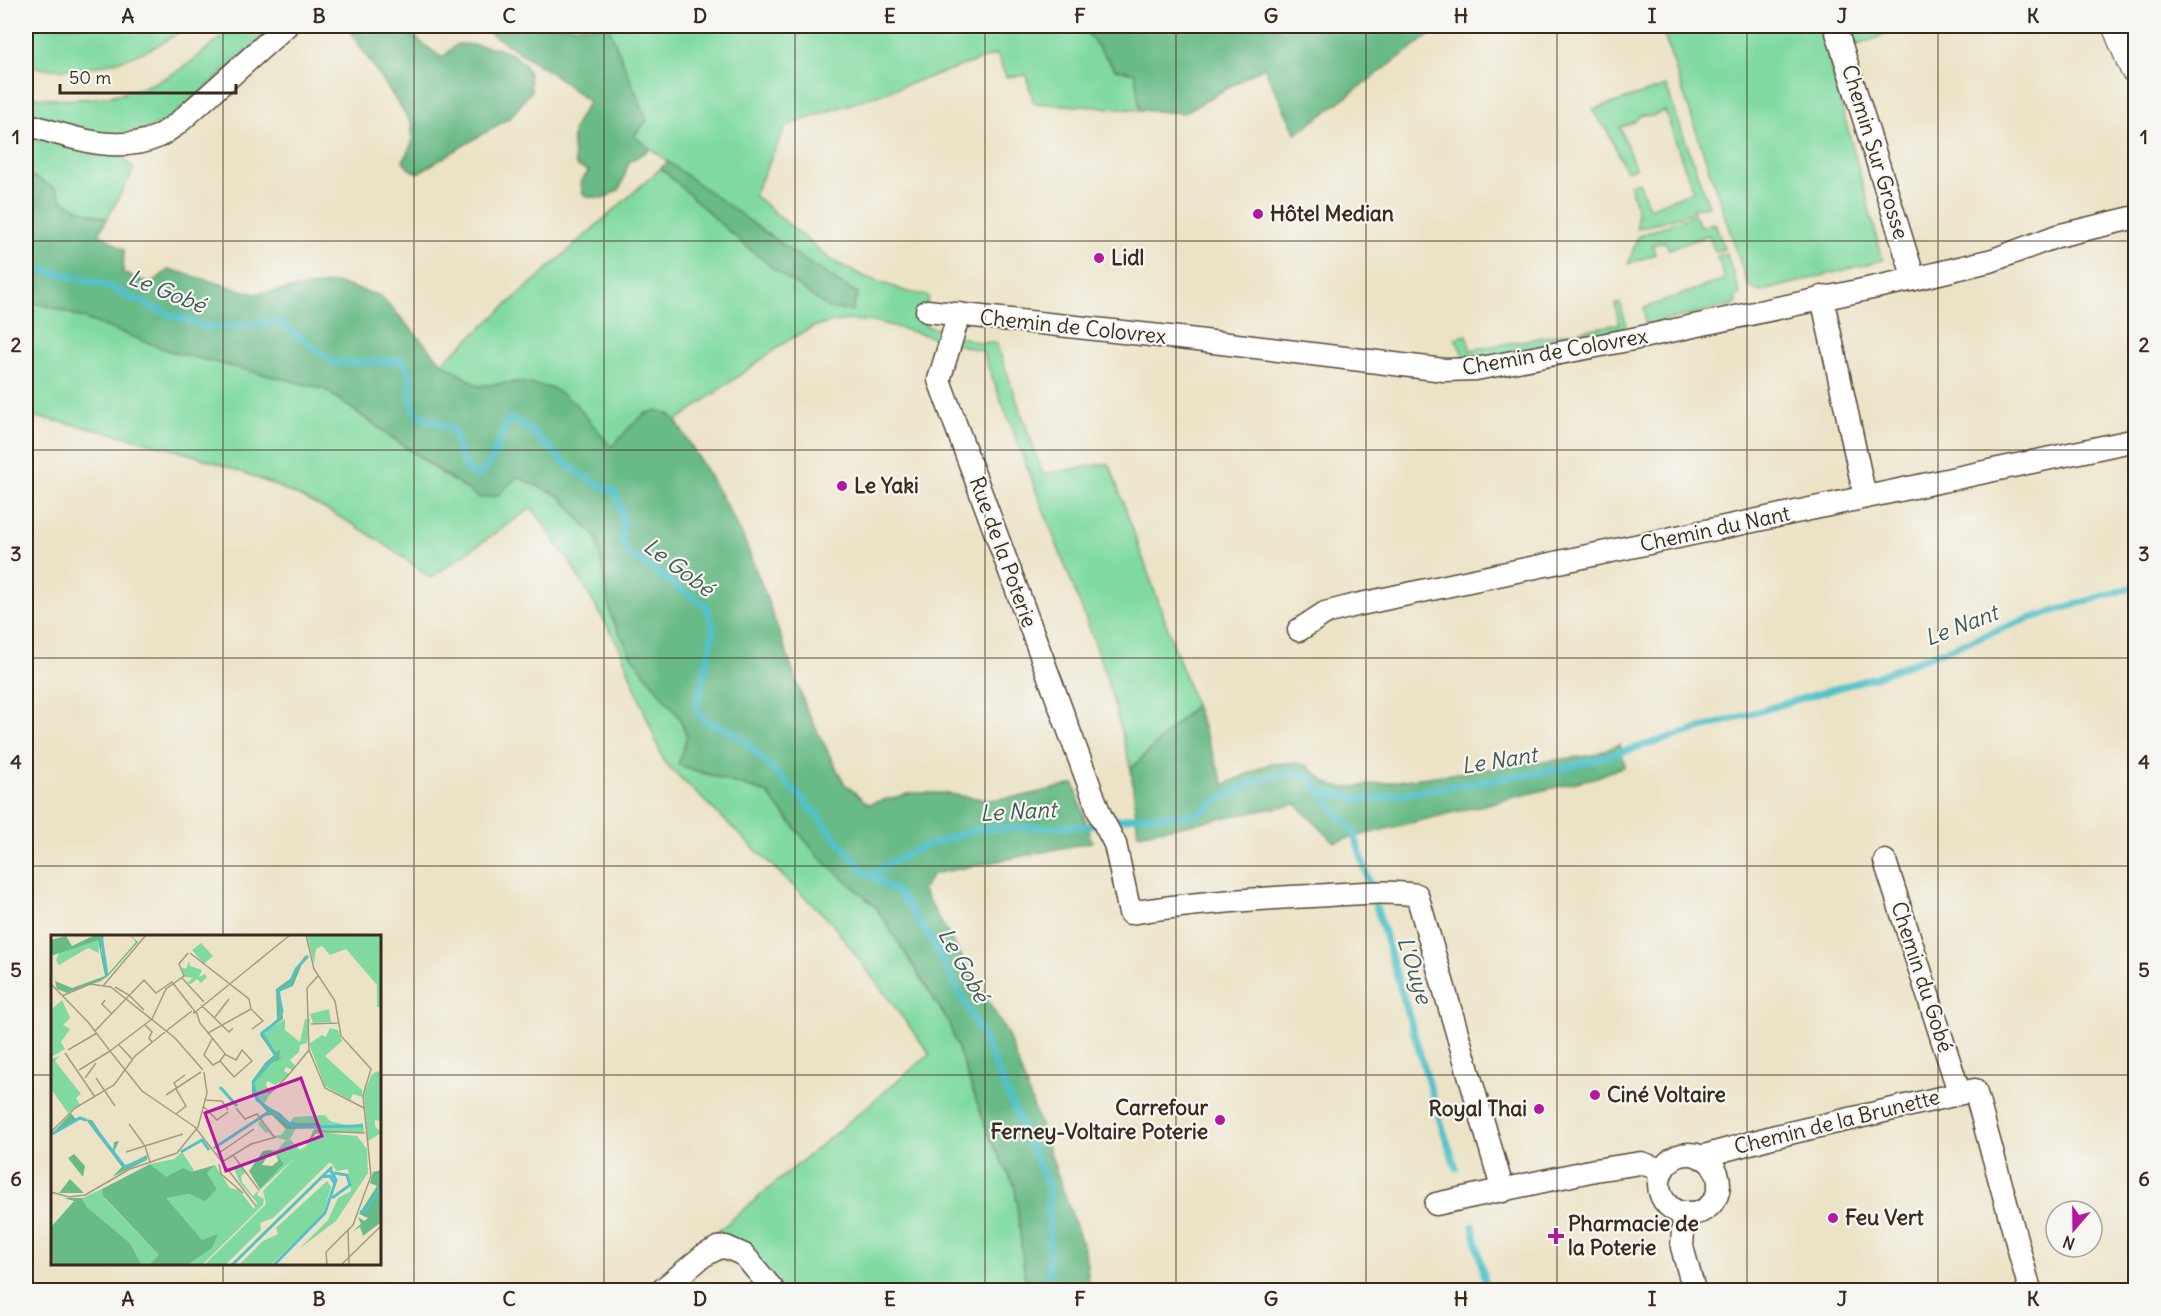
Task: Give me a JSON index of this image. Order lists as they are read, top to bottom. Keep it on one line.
{"streets":{"street":["Chemin Sur Grosse","Chemin de Colovrex","Chemin du Nant","Rue de la Poterie","Chemin du Gobé","Chemin de la Brunette"]},"crossings":[["Chemin Sur Grosse","Chemin de Colovrex"],["Chemin de Colovrex","Rue de la Poterie"],["Chemin du Gobé","Chemin de la Brunette"]],"water":["Le Gobé","Le Nant","L'Ouye"],"places":{"other":["Hôtel Median","Lidl","Le Yaki","Ciné Voltaire","Royal Thai","Carrefour Ferney-Voltaire Poterie","Feu Vert"],"health":["Pharmacie de la Poterie"]},"scale_bar":"50 m","north":"bottom","grid":{"columns":["A","B","C","D","E","F","G","H","I","J","K"],"rows":["1","2","3","4","5","6"]}}
